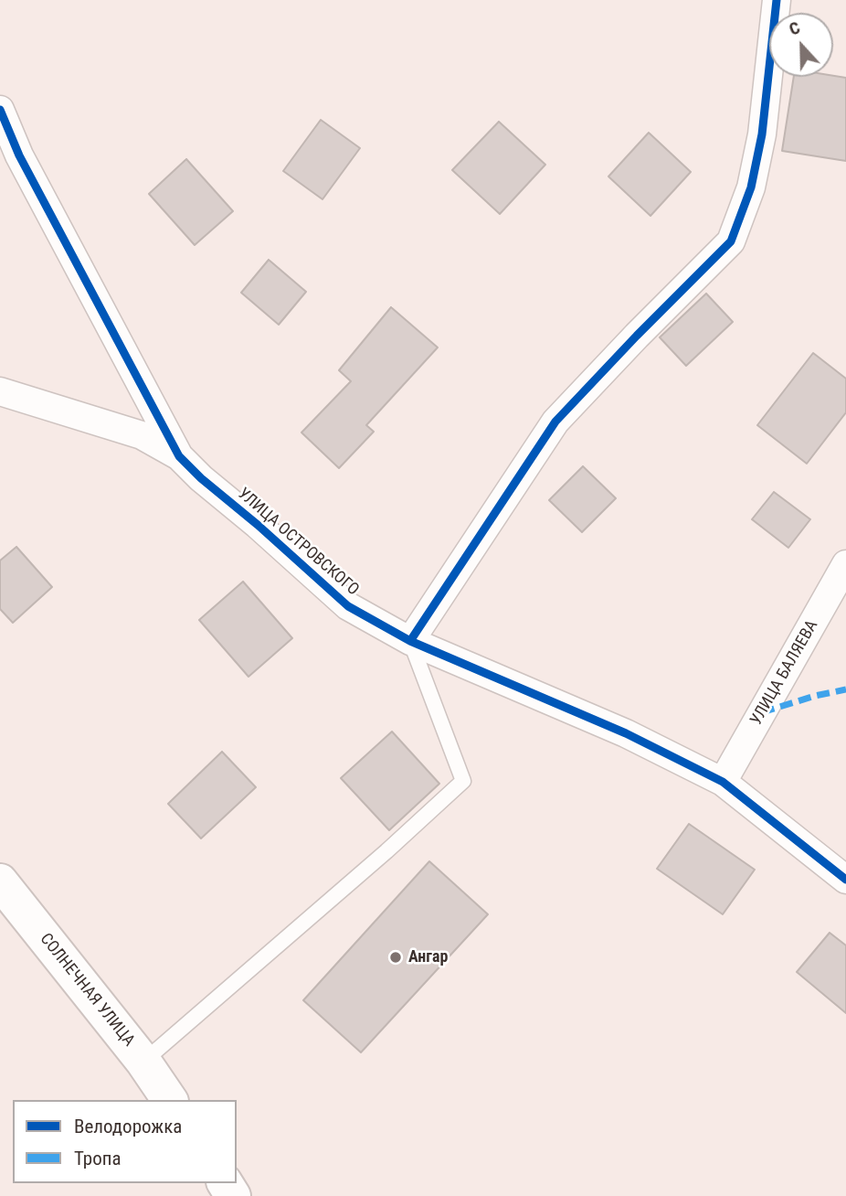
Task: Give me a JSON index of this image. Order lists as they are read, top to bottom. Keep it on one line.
{"streets":{"main road":["СОЛНЕЧНАЯ УЛИЦА"],"street":["УЛИЦА ОСТРОВСКОГО","УЛИЦА БАЛЯЕВА"]},"crossings":[["УЛИЦА ОСТРОВСКОГО","УЛИЦА БАЛЯЕВА"]],"places":["Ангар"],"legend":["Велодорожка","Тропа"],"north":"top"}
